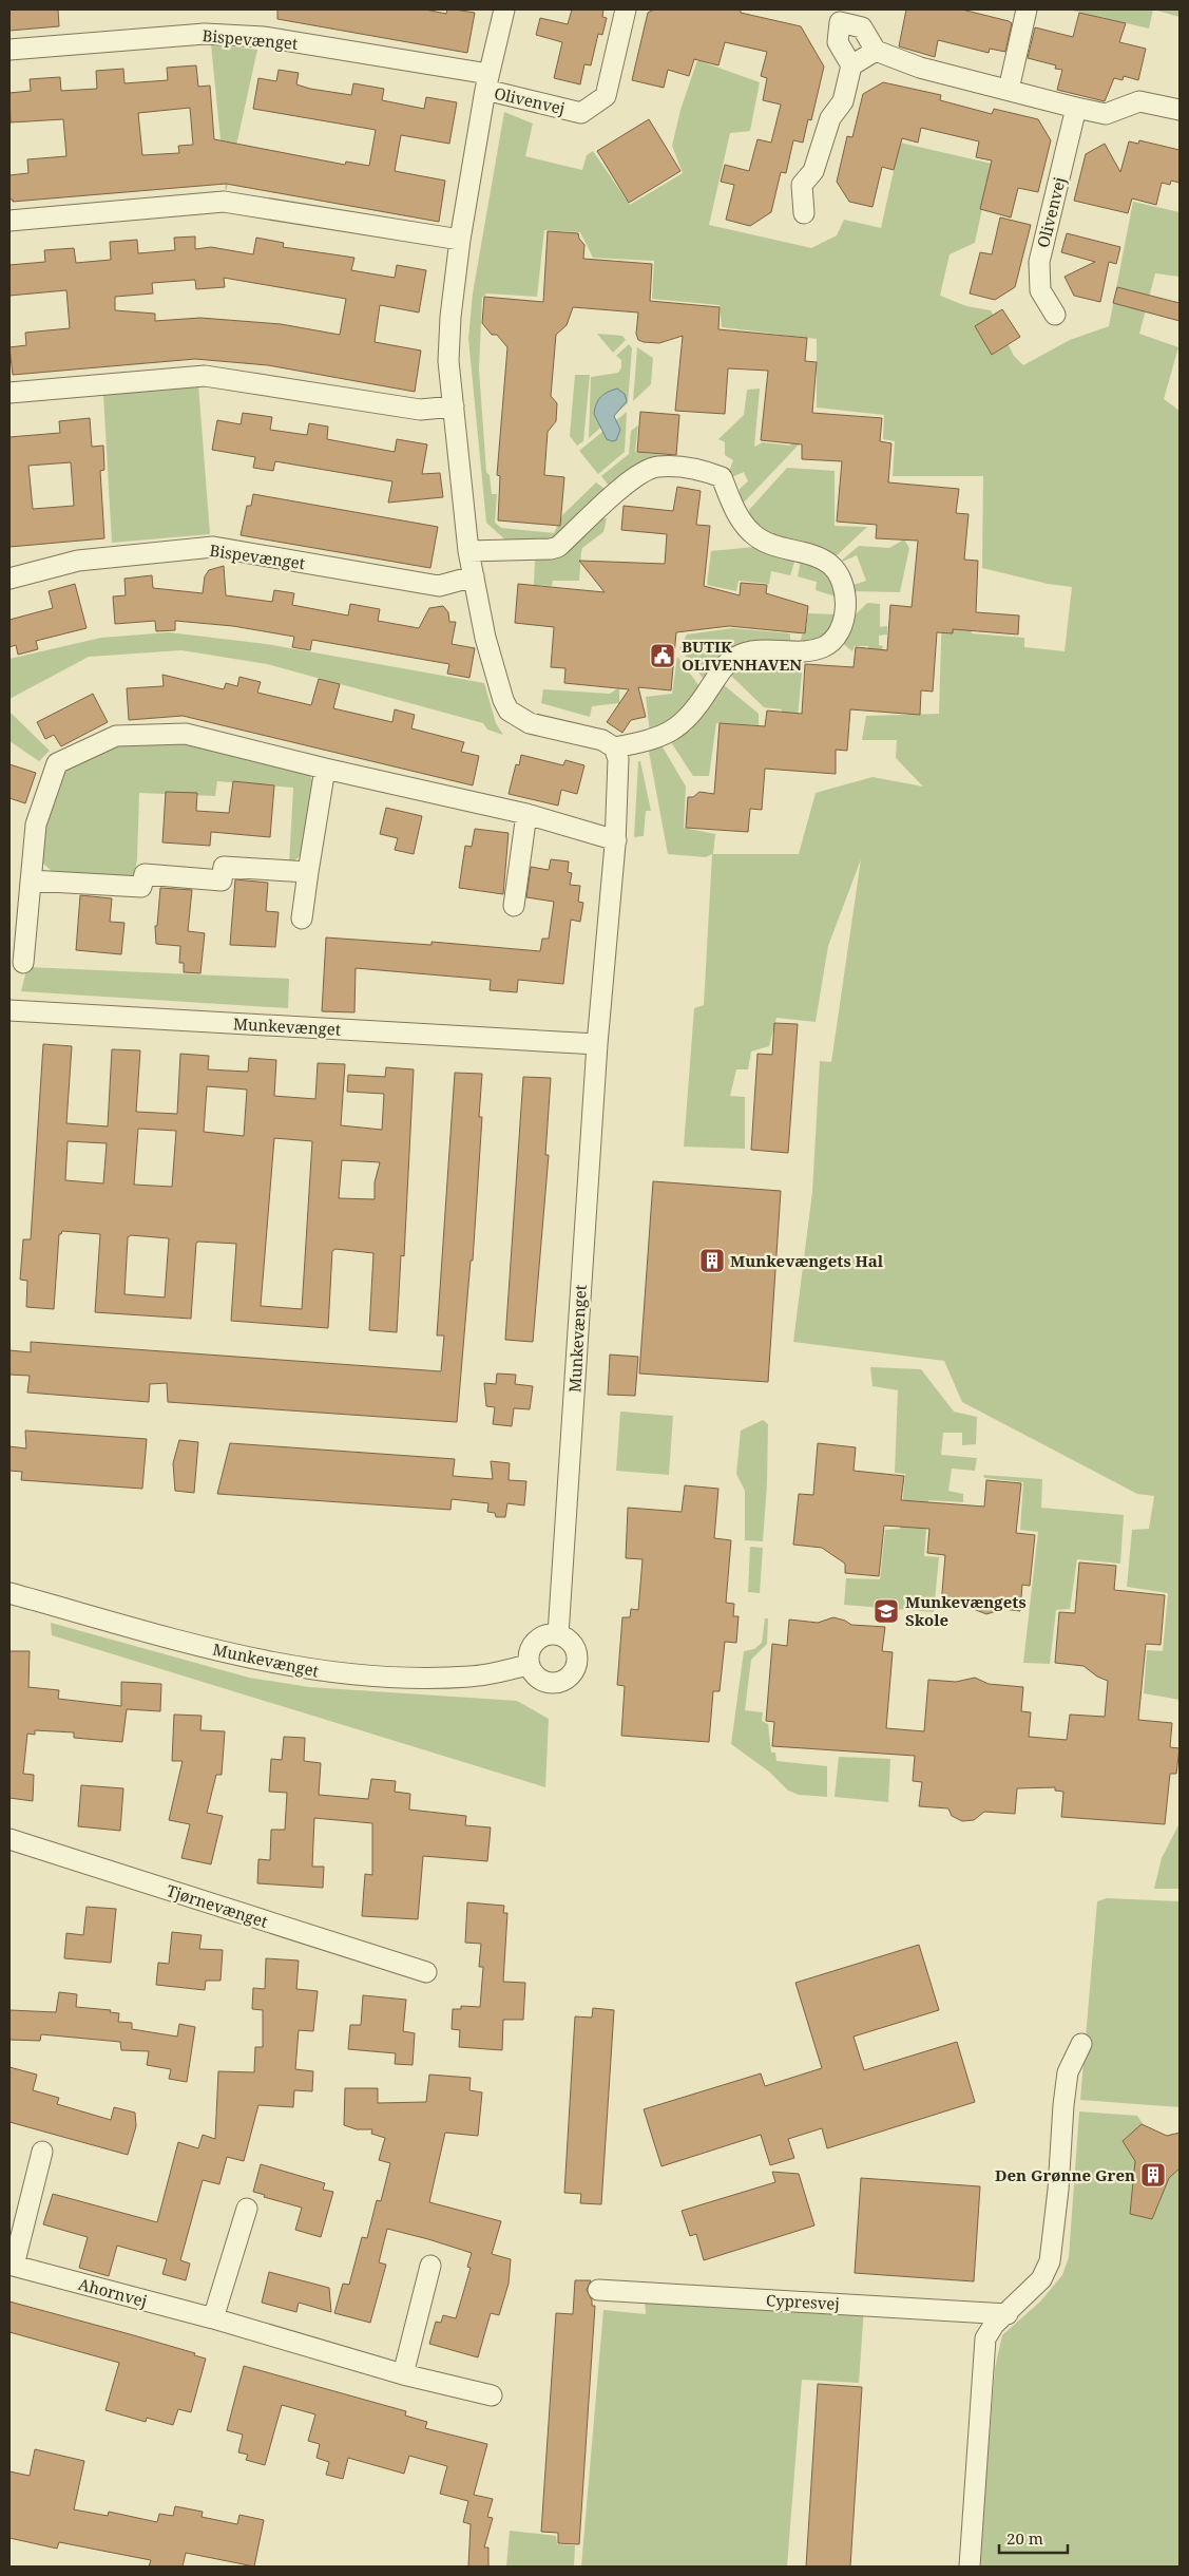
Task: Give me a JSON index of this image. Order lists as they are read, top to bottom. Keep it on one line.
{"streets":{"street":["Bispevænget","Olivenvej","Munkevænget","Tjørnevænget","Ahornvej","Cypresvej"]},"crossings":[["Bispevænget","Olivenvej"]],"places":{"public building":["BUTIK OLIVENHAVEN"],"building":["Munkevængets Hal","Den Grønne Gren"],"school or university":["Munkevængets Skole"]},"scale_bar":"20 m"}
